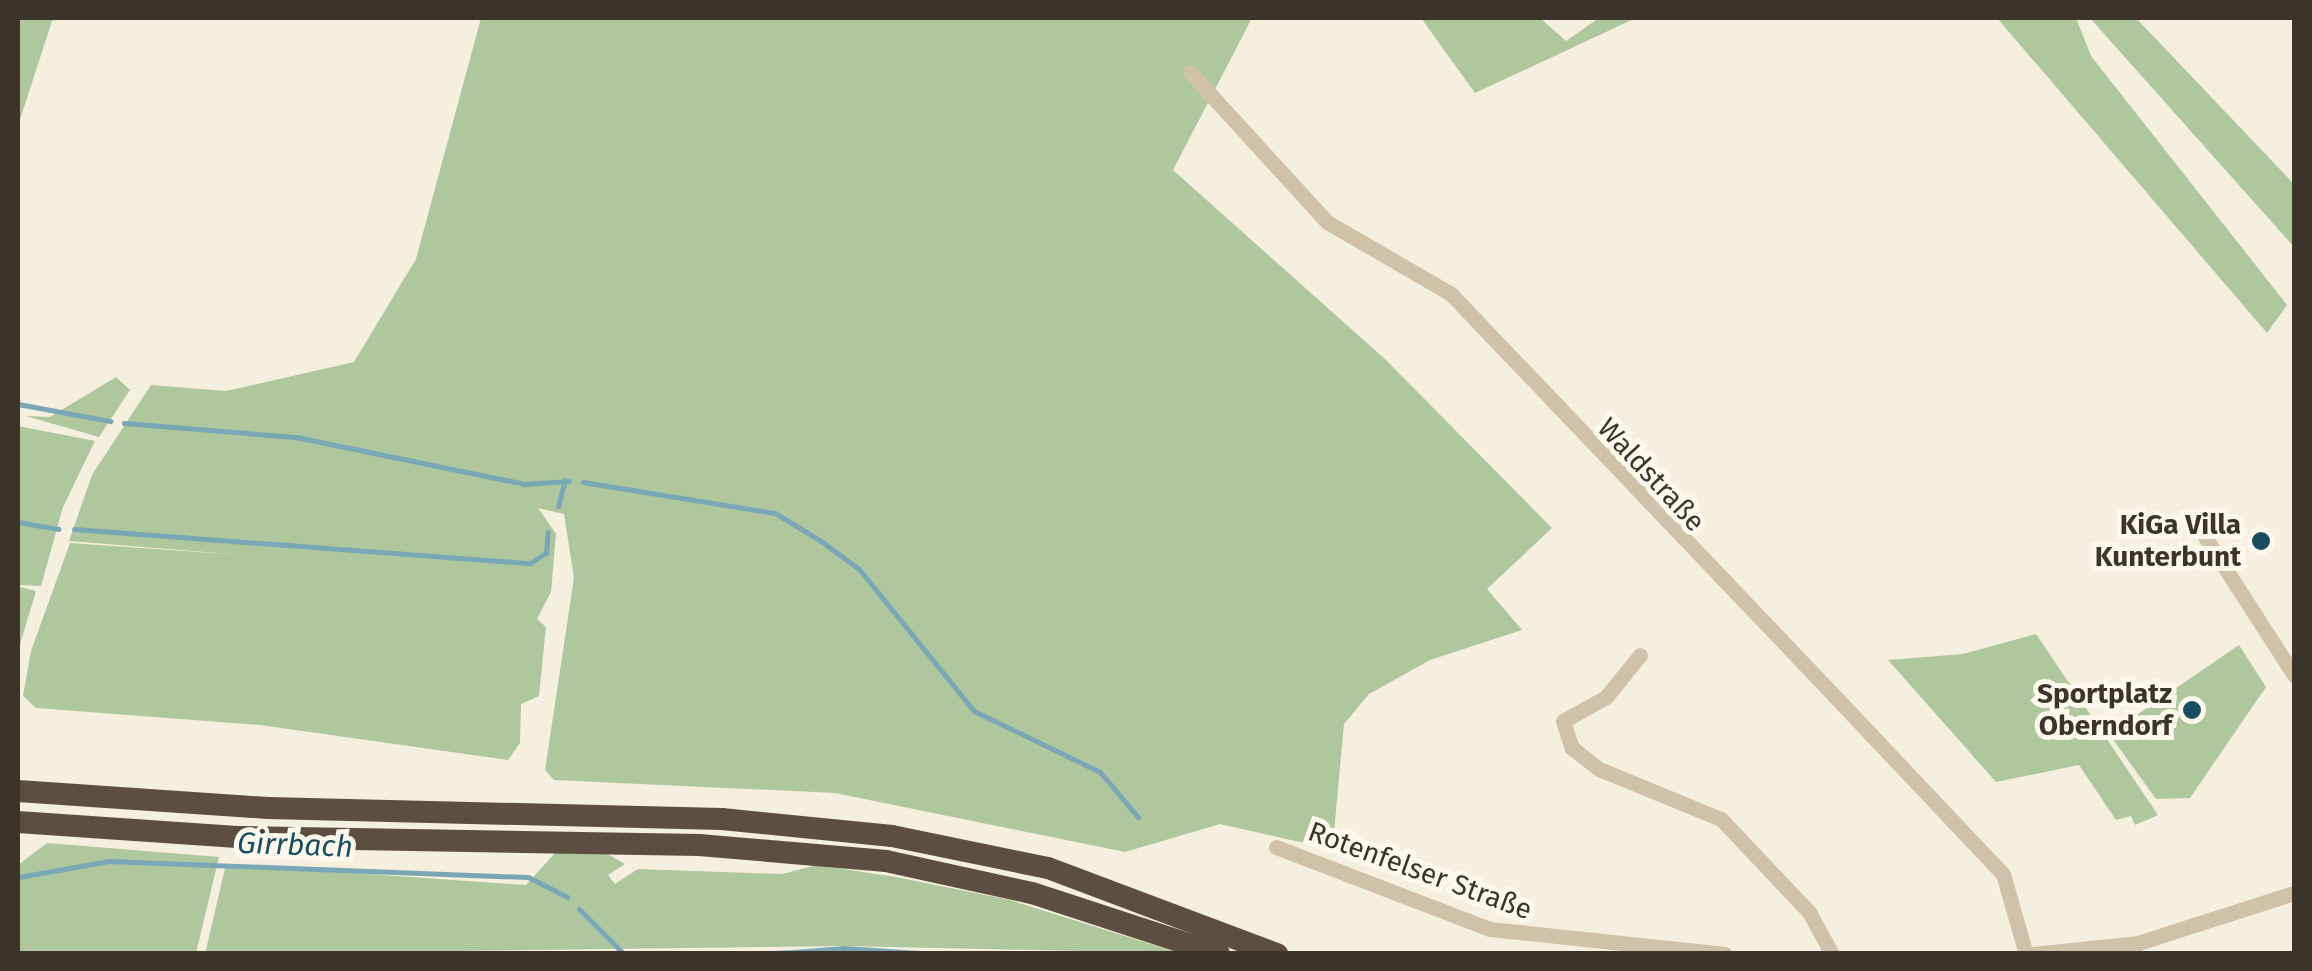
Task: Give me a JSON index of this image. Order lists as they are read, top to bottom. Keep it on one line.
{"streets":{"street":["Waldstraße","Rotenfelser Straße"]},"water":["Girrbach"],"places":["KiGa Villa Kunterbunt","Sportplatz Oberndorf"]}
